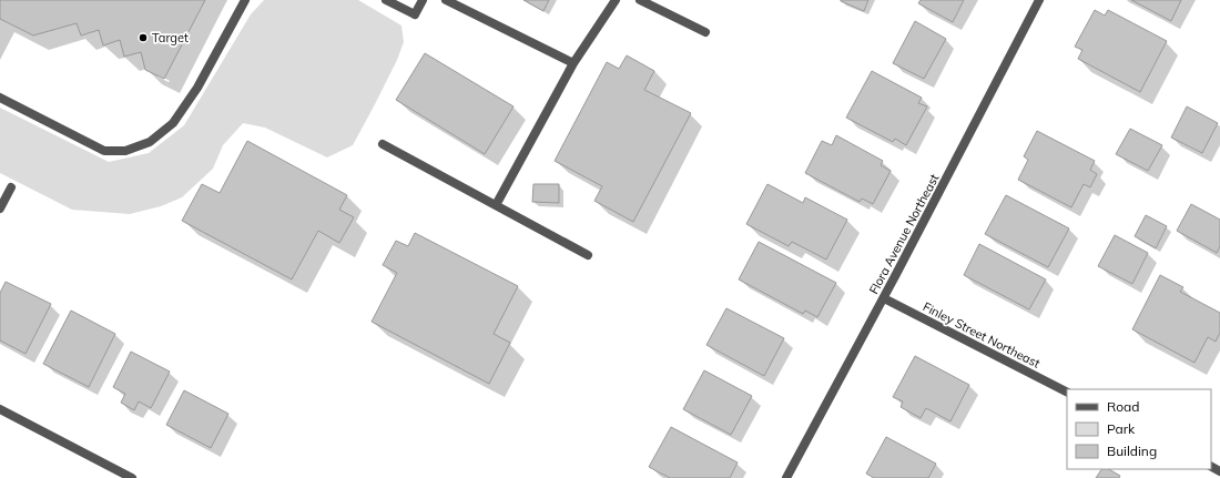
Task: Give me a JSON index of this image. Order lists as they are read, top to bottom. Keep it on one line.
{"streets":{"street":["Flora Avenue Northeast","Finley Street Northeast"]},"crossings":[["Flora Avenue Northeast","Finley Street Northeast"]],"places":["Target"],"legend":["Road","Park","Building"]}
